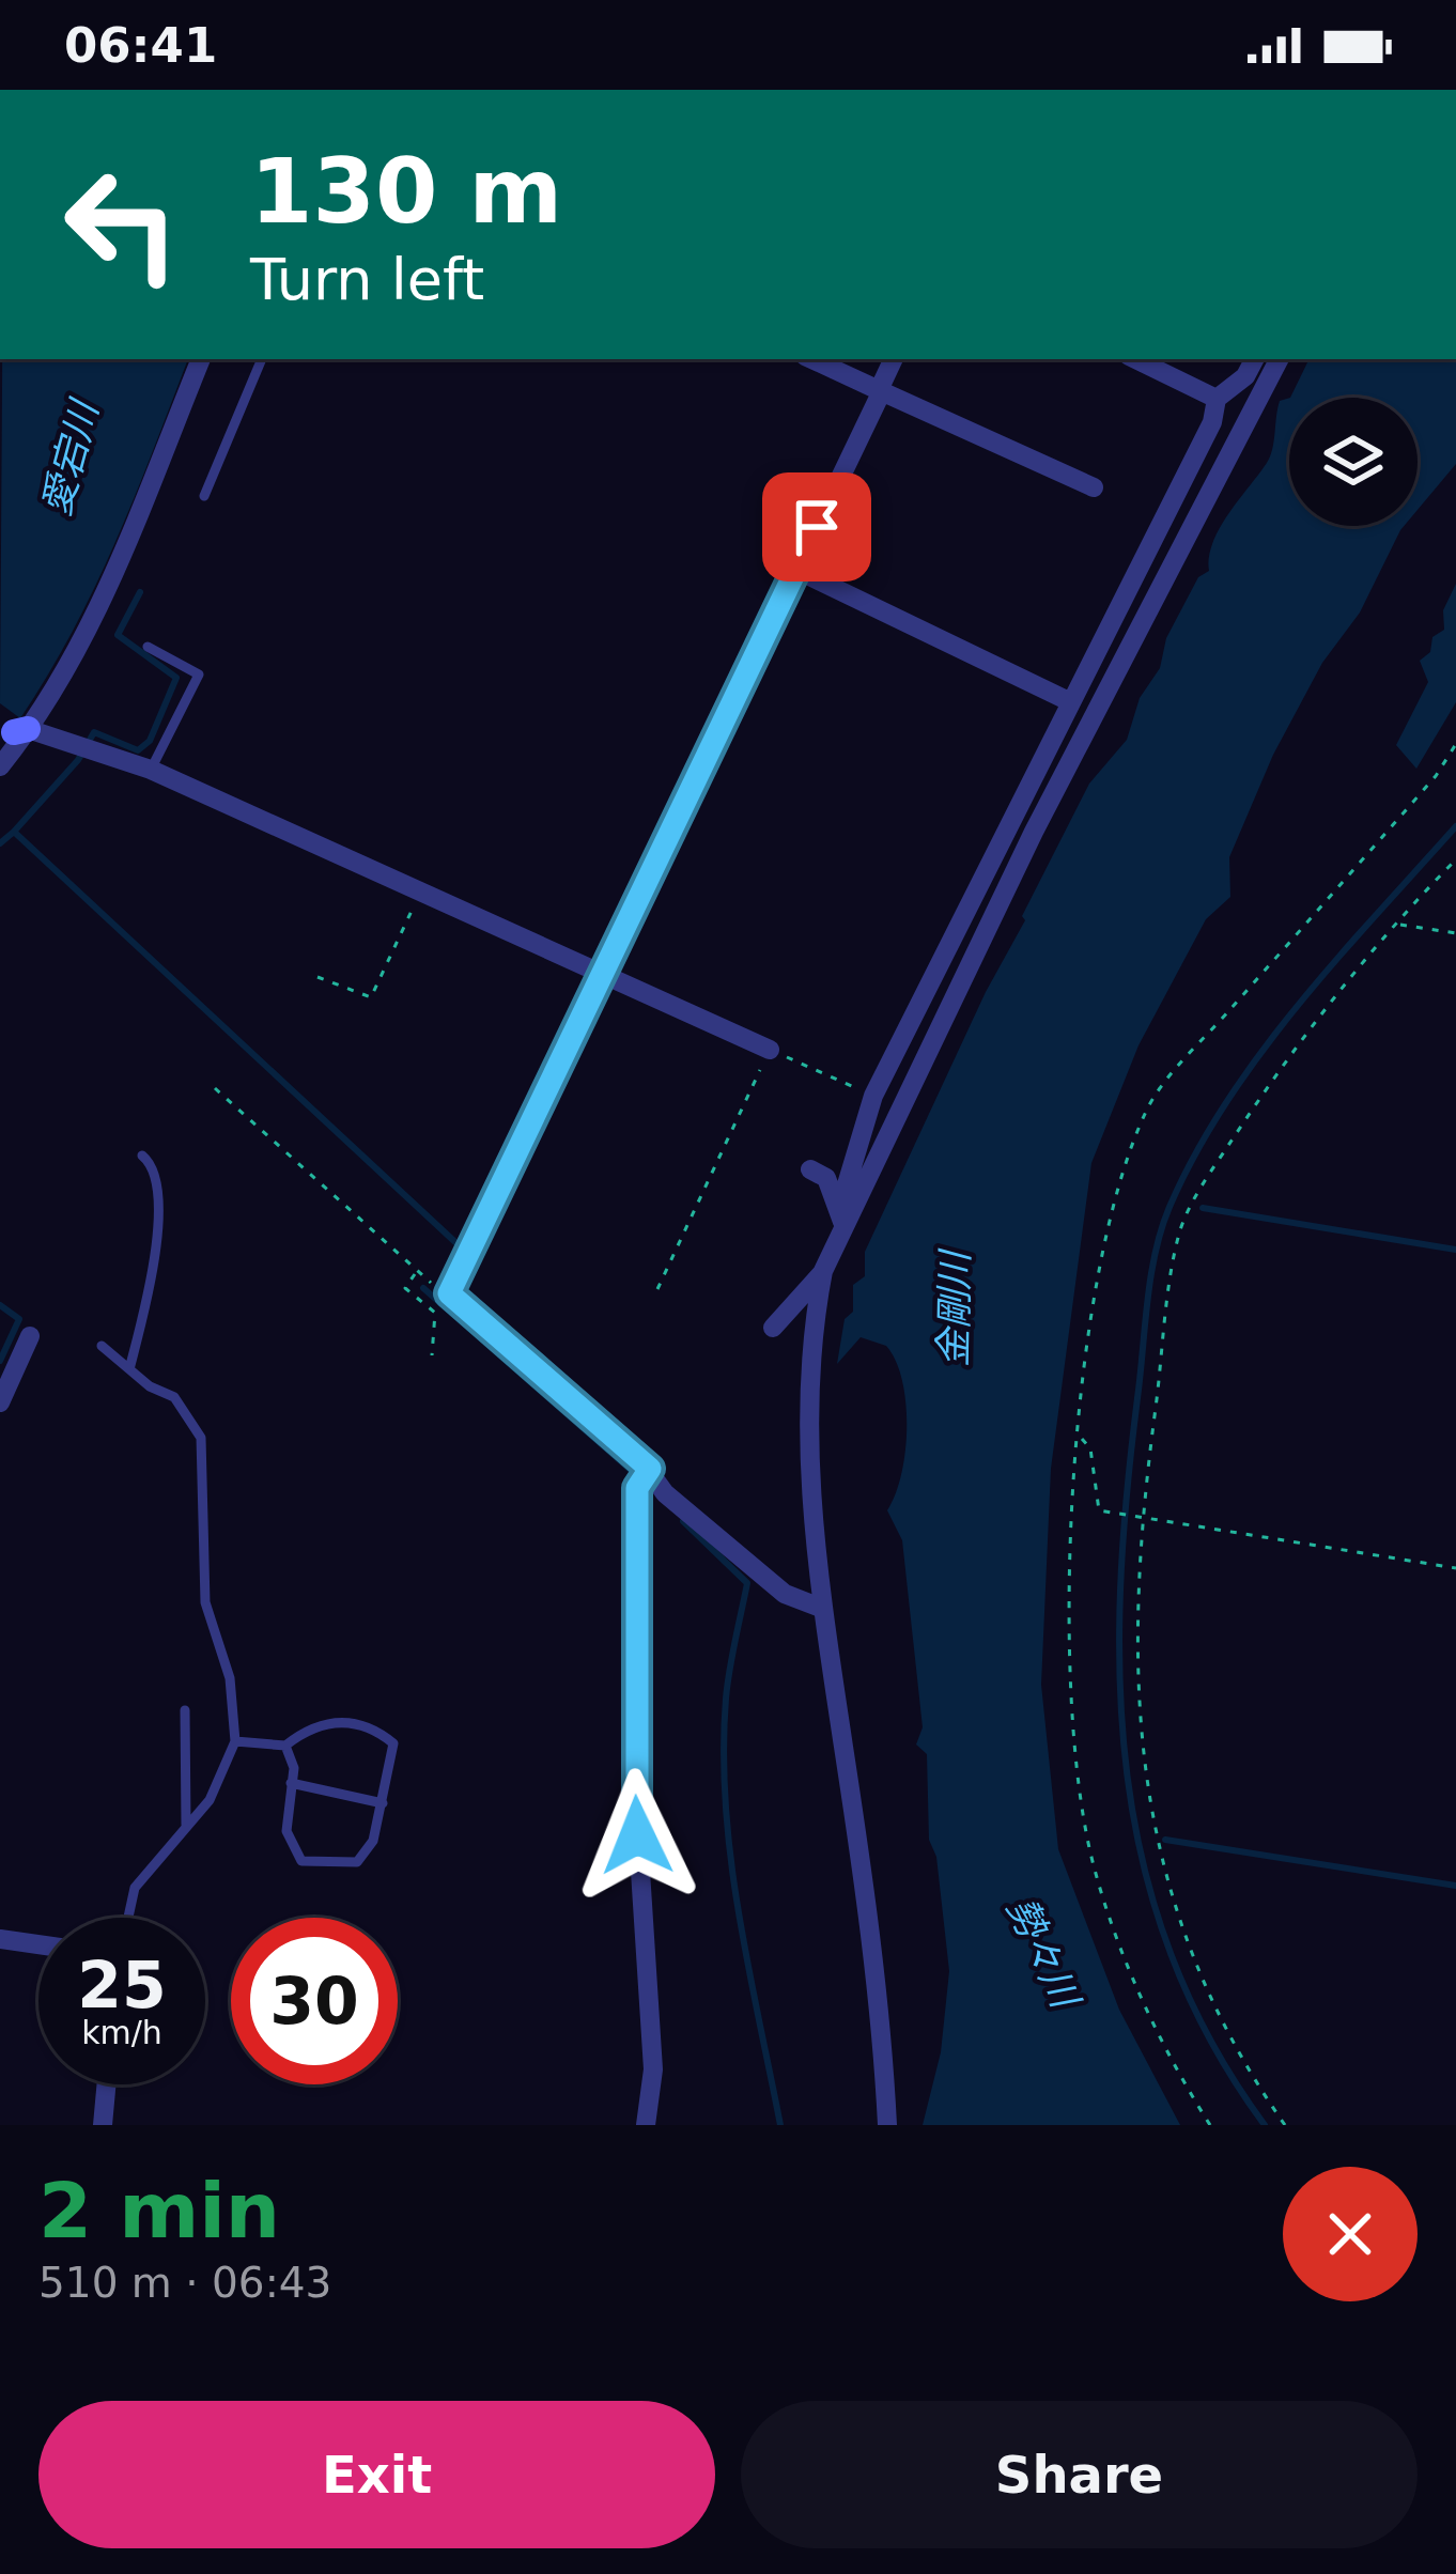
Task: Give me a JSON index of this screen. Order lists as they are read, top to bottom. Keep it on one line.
{"water":["愛宕川","金剛川","勢々川"],"page":{"status":"06:41","turn":["130 m","Turn left"],"speed":"25 km/h","limit":"30","heading":["2 min","510 m · 06:43"],"buttons":["Exit","Share"]}}
